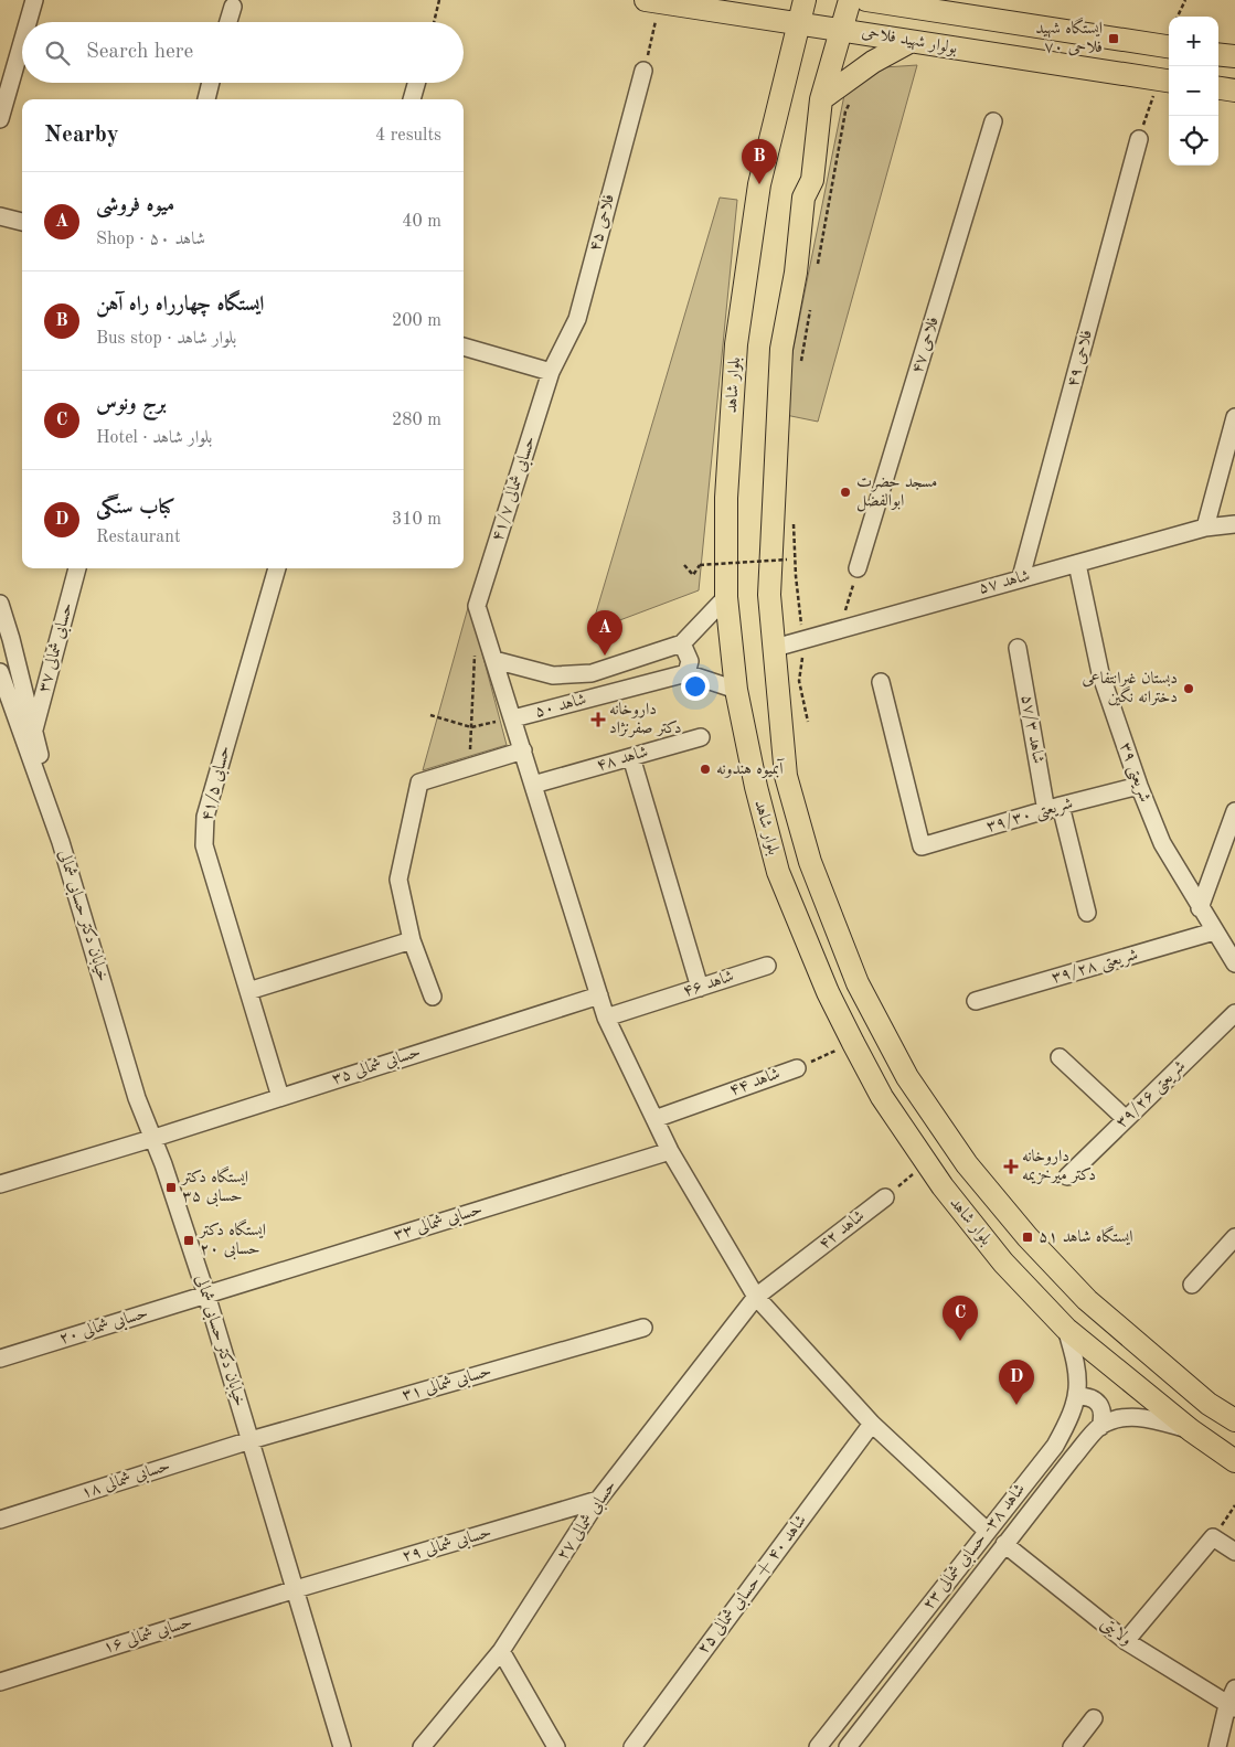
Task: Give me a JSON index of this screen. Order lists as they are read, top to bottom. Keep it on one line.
{"streets":{"main road":["بولوار شهید فلاحی","بلوار شاهد"],"street":["فلاحی ۴۵","فلاحی ۴۷","فلاحی ۴۹","حسابی شمالی ۴۱/۷","شاهد ۵۷","حسابی شمالی ۳۷","شاهد ۵۰","شاهد ۵۷/۳","شاهد ۴۸","شریعتی ۳۹","حسابی ۴۱/۵","شریعتی ۳۹/۳۰","خیابان دکتر حسابی شمالی","شریعتی ۳۹/۲۸","شاهد ۴۶","حسابی شمالی ۳۵","شاهد ۴۴","شریعتی ۳۹/۲۶","حسابی شمالی ۳۳","شاهد ۴۲","حسابی شمالی ۲۰","حسابی شمالی ۳۱","حسابی شمالی ۱۸","حسابی شمالی ۲۷","حسابی شمالی ۲۹","شاهد ۳۸- حسابی شمالی ۲۳","شاهد ۴۰ + حسابی شمالی ۲۵","ولایتی","حسابی شمالی ۱۶"]},"crossings":[["بولوار شهید فلاحی","بلوار شاهد"],["فلاحی ۴۵","حسابی شمالی ۴۱/۷"],["فلاحی ۴۹","شاهد ۵۷"],["بلوار شاهد","شاهد ۵۷"],["بلوار شاهد","شاهد ۵۰"],["بلوار شاهد","شاهد ۴۴"],["بلوار شاهد","شاهد ۳۸- حسابی شمالی ۲۳"],["حسابی شمالی ۴۱/۷","شاهد ۵۰"],["شاهد ۵۷","شریعتی ۳۹"],["حسابی شمالی ۳۷","خیابان دکتر حسابی شمالی"],["شاهد ۵۷/۳","شریعتی ۳۹/۳۰"],["شریعتی ۳۹","شریعتی ۳۹/۳۰"],["شریعتی ۳۹","شریعتی ۳۹/۲۸"],["حسابی ۴۱/۵","حسابی شمالی ۳۵"],["خیابان دکتر حسابی شمالی","حسابی شمالی ۳۵"],["خیابان دکتر حسابی شمالی","حسابی شمالی ۳۳"],["خیابان دکتر حسابی شمالی","حسابی شمالی ۲۰"],["خیابان دکتر حسابی شمالی","حسابی شمالی ۳۱"],["خیابان دکتر حسابی شمالی","حسابی شمالی ۱۸"],["خیابان دکتر حسابی شمالی","حسابی شمالی ۲۹"],["خیابان دکتر حسابی شمالی","حسابی شمالی ۱۶"],["حسابی شمالی ۳۳","حسابی شمالی ۲۰"],["شاهد ۴۲","حسابی شمالی ۲۷"],["حسابی شمالی ۳۱","حسابی شمالی ۱۸"],["حسابی شمالی ۲۷","حسابی شمالی ۲۹"],["حسابی شمالی ۲۹","حسابی شمالی ۱۶"],["شاهد ۳۸- حسابی شمالی ۲۳","ولایتی"]],"places":{"transit":["ایستگاه شهید فلاحی ۷۰","ایستگاه دکتر حسابی ۳۵","ایستگاه شاهد ۵۱","ایستگاه دکتر حسابی ۲۰"],"other":["مسجد حضرت ابوالفضل","دبستان غیرانتفاعی دخترانه نگین","آبمیوه هندونه"],"health":["داروخانه دکتر صفرنژاد","داروخانه دکتر میرخزیمه"]},"page":{"map_buttons":["+","−"],"search":"Search here","heading":["Nearby","4 results"],"pins":["B","A","C","D"],"list":[{"mark":"A","name":"میوه فروشی","note":"Shop · شاهد ۵۰","value":"40 m"},{"mark":"B","name":"ایستگاه چهارراه راه آهن","note":"Bus stop · بلوار شاهد","value":"200 m"},{"mark":"C","name":"برج ونوس","note":"Hotel · بلوار شاهد","value":"280 m"},{"mark":"D","name":"کباب سنگی","note":"Restaurant","value":"310 m"}]}}
